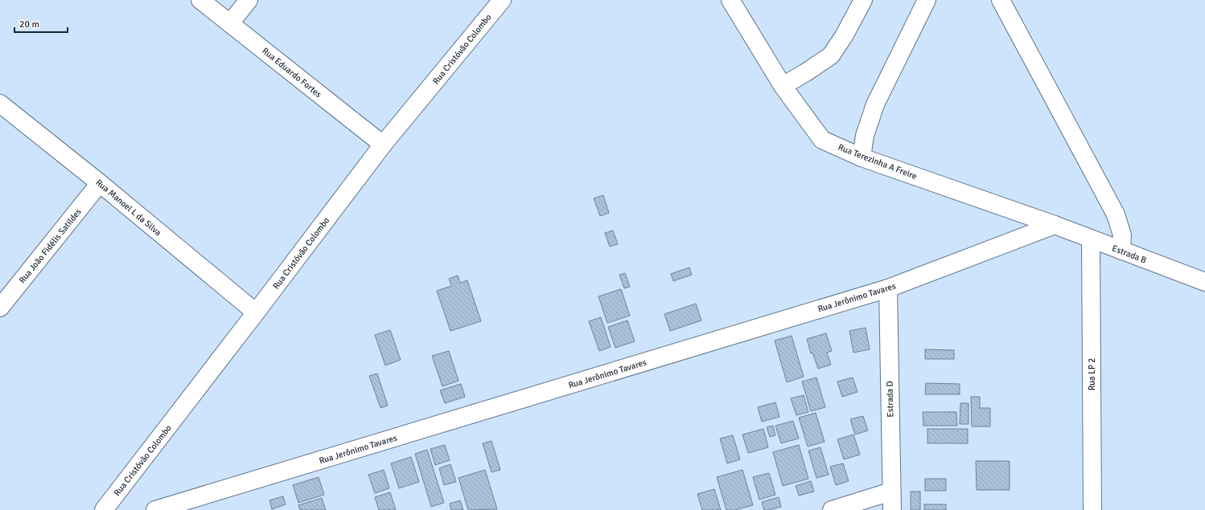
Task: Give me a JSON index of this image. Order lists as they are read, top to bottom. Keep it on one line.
{"streets":{"street":["Rua Cristóvão Colombo","Rua Eduardo Fortes","Rua Terezinha A Freire","Rua Manoel L da Silva","Rua João Fidélis Satildes","Estrada B","Rua Jerônimo Tavares","Rua LP 2","Estrada D"]},"crossings":[["Rua Cristóvão Colombo","Rua Eduardo Fortes"],["Rua Cristóvão Colombo","Rua Manoel L da Silva"],["Rua Terezinha A Freire","Estrada B"],["Rua Terezinha A Freire","Rua Jerônimo Tavares"],["Rua Manoel L da Silva","Rua João Fidélis Satildes"],["Estrada B","Rua Jerônimo Tavares"],["Estrada B","Rua LP 2"],["Rua Jerônimo Tavares","Estrada D"]],"scale_bar":"20 m"}
